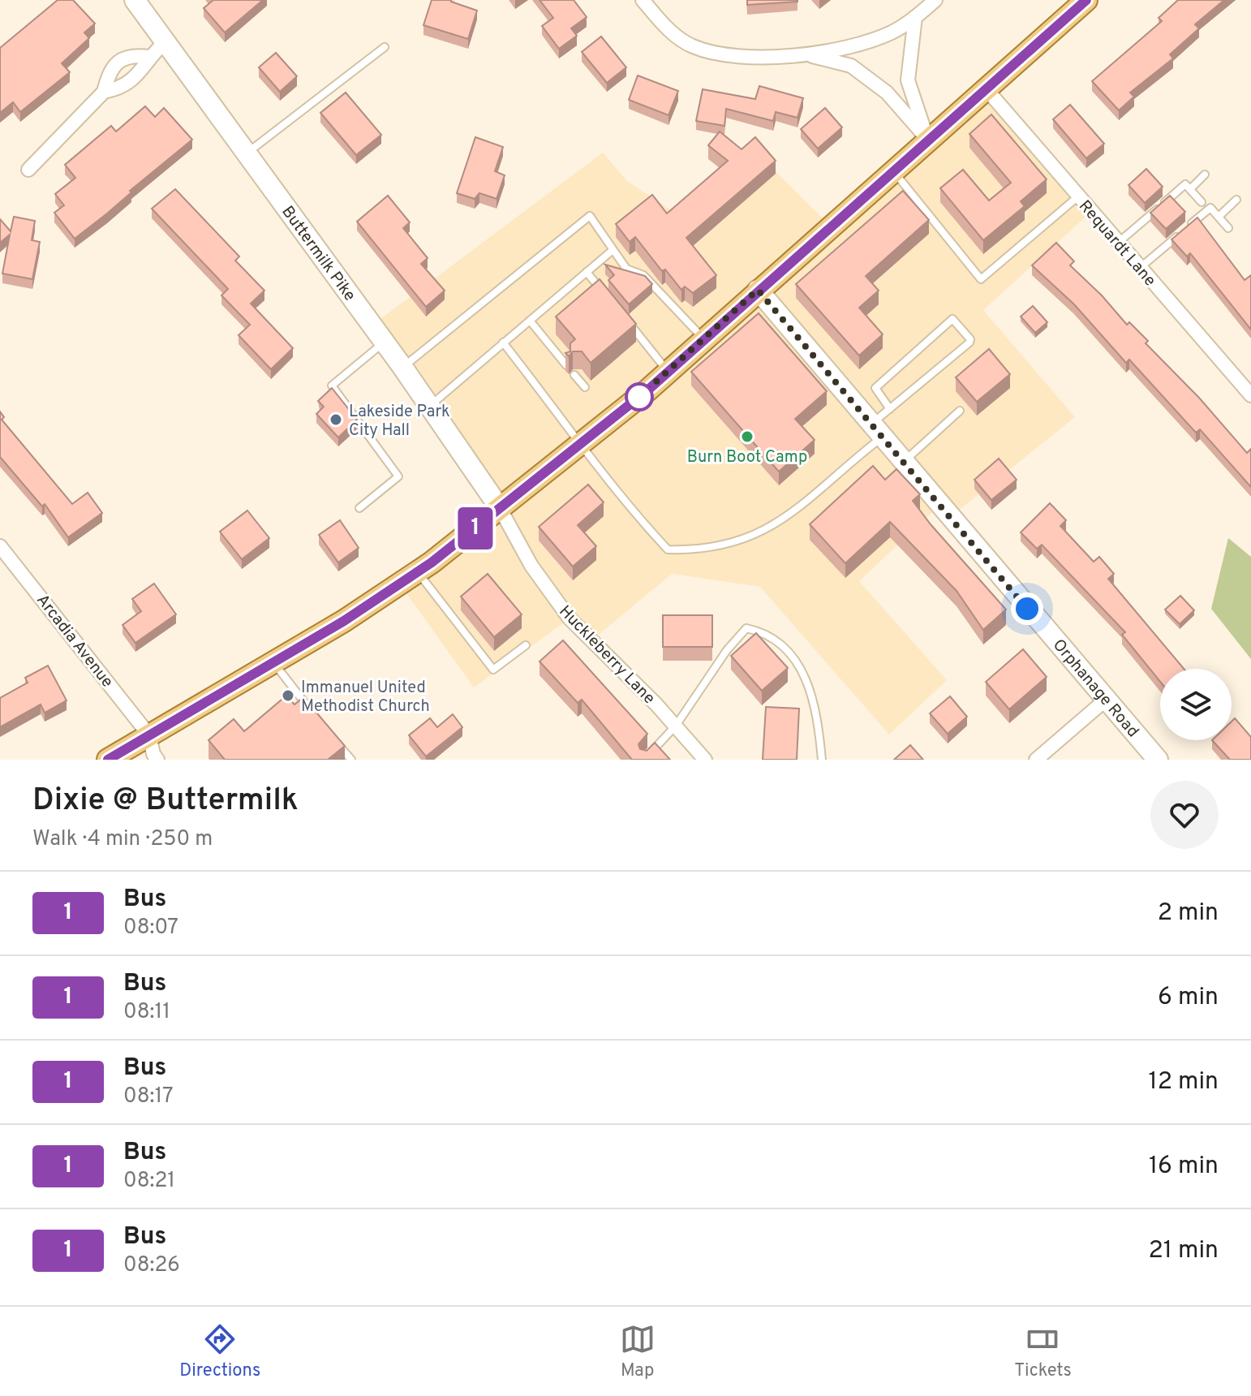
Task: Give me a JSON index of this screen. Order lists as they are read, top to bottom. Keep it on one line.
{"streets":{"main road":["Buttermilk Pike","Orphanage Road"],"street":["Requardt Lane","Arcadia Avenue","Huckleberry Lane"]},"crossings":[["Buttermilk Pike","Huckleberry Lane"]],"places":["Lakeside Park City Hall","Burn Boot Camp","Immanuel United Methodist Church"],"lines":["bus line 1"],"page":{"on_map":"1","heading":["Dixie @ Buttermilk","Walk · 4 min · 250 m"],"list":[{"mark":"1","name":"Bus","note":"08:07","value":"2 min"},{"mark":"1","name":"Bus","note":"08:11","value":"6 min"},{"mark":"1","name":"Bus","note":"08:17","value":"12 min"},{"mark":"1","name":"Bus","note":"08:21","value":"16 min"},{"mark":"1","name":"Bus","note":"08:26","value":"21 min"}],"tabs":["Directions","Map","Tickets"]}}
